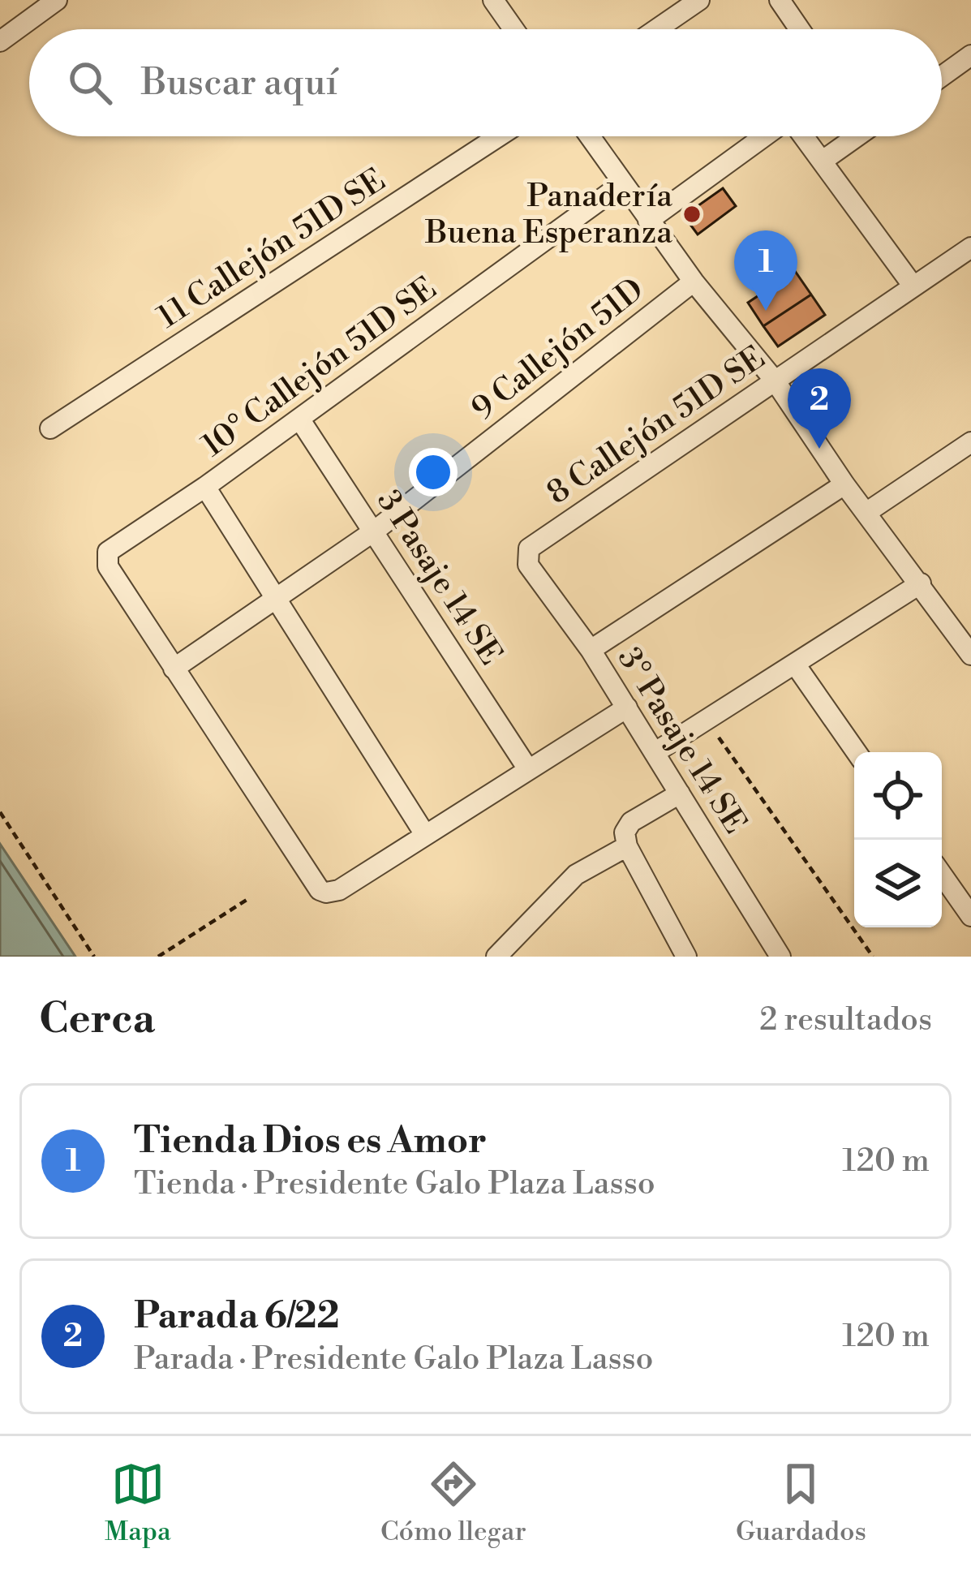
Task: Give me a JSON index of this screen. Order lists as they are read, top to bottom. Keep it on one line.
{"streets":{"street":["11 Callejón 51D SE","9 Callejón 51D","10° Callejón 51D SE","8 Callejón 51D SE","3 Pasaje 14 SE","3° Pasaje 14 SE"]},"crossings":[["9 Callejón 51D","10° Callejón 51D SE"],["9 Callejón 51D","3 Pasaje 14 SE"],["10° Callejón 51D SE","3 Pasaje 14 SE"],["8 Callejón 51D SE","3° Pasaje 14 SE"]],"places":["Panadería Buena Esperanza"],"page":{"search":"Buscar aquí","pins":["1","2"],"heading":["Cerca","2 resultados"],"list":[{"mark":"1","name":"Tienda Dios es Amor","note":"Tienda · Presidente Galo Plaza Lasso","value":"120 m"},{"mark":"2","name":"Parada 6/22","note":"Parada · Presidente Galo Plaza Lasso","value":"120 m"}],"nav":["Mapa","Cómo llegar","Guardados"]}}
